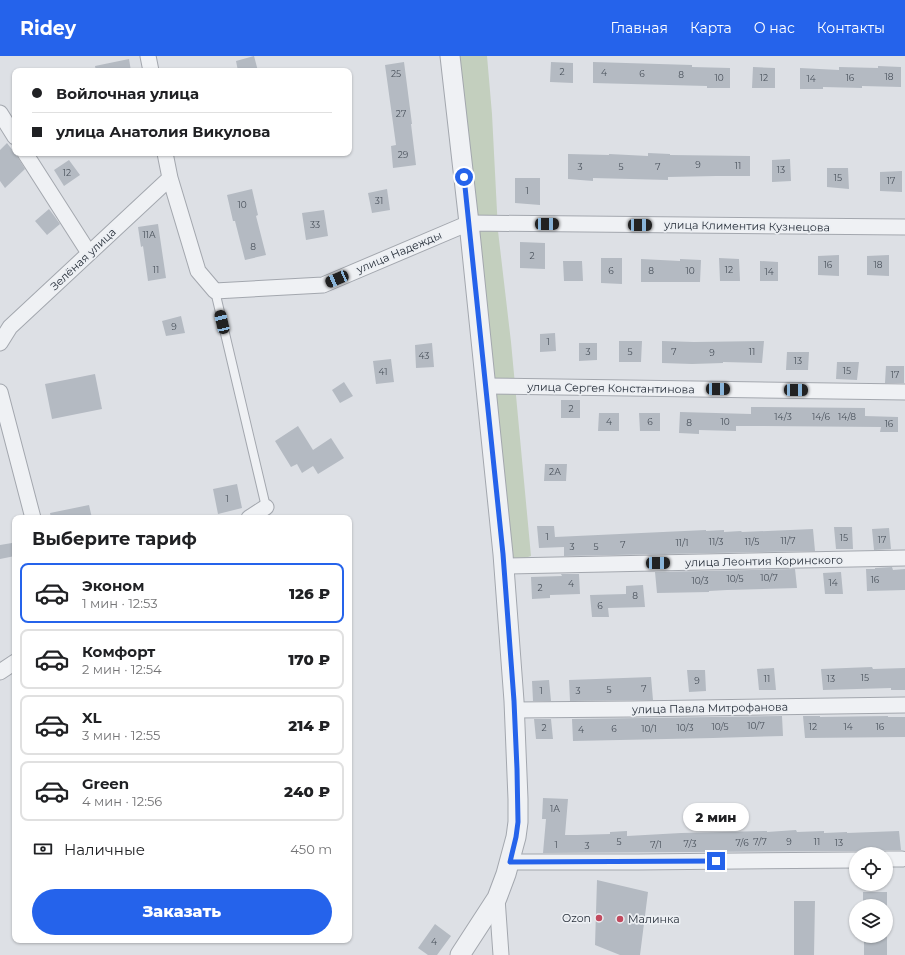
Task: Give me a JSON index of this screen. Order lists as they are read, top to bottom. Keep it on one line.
{"streets":{"street":["улица Климентия Кузнецова","улица Надежды","Зелёная улица","улица Сергея Константинова","улица Леонтия Коринского","улица Павла Митрофанова"]},"crossings":[["улица Климентия Кузнецова","улица Надежды"]],"places":["Ozon","Малинка"],"house_numbers":["2","4","25","6","8","18","10","12","16","14","27","29","9","11","3","5","7","13","12","15","17","1","31","10","33","11А","8","2","16","18","11","12","6","8","10","14","9","1","3","5","7","11","9","43","13","15","41","17","2","14/3","14/6","14/8","4","6","10","8","16","2А","1","1","15","17","11/7","11/3","11/5","11/1","7","3","5","10/7","10/5","16","10/3","14","4","2","8","6","15","11","13","9","7","5","1","3","10/7","10/5","12","14","16","2","10/3","6","10/1","4","1А","5","7/7","9","11","7/6","13","7/3","1","7/1","3","4"],"page":{"header":"Ridey","nav":["Главная","Карта","О нас","Контакты"],"banner":["Войлочная улица","улица Анатолия Викулова"],"heading":"Выберите тариф","list":[{"name":"Эконом","note":"1 мин · 12:53","value":"126 ₽"},{"name":"Комфорт","note":"2 мин · 12:54","value":"170 ₽"},{"name":"XL","note":"3 мин · 12:55","value":"214 ₽"},{"name":"Green","note":"4 мин · 12:56","value":"240 ₽"}],"bubble":"2 мин","pay":["Наличные","450 m"],"buttons":"Заказать"}}
